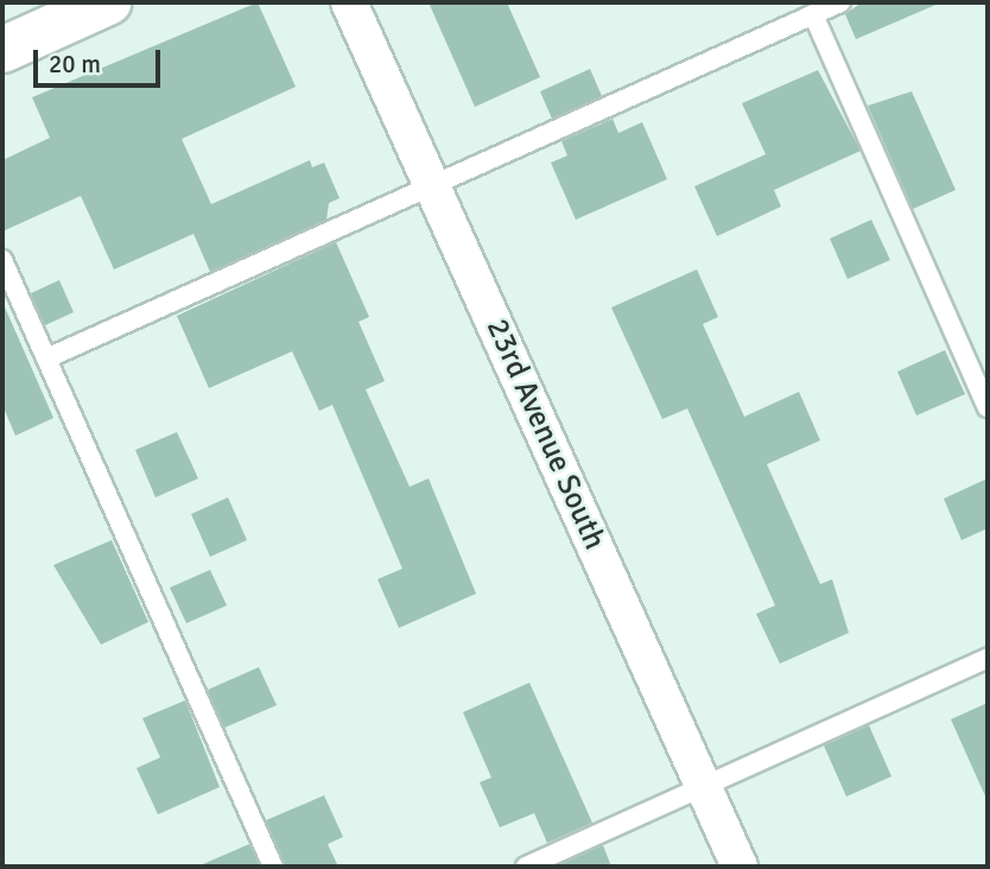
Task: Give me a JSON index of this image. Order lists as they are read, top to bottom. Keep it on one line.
{"streets":{"street":["23rd Avenue South"]},"scale_bar":"20 m"}
